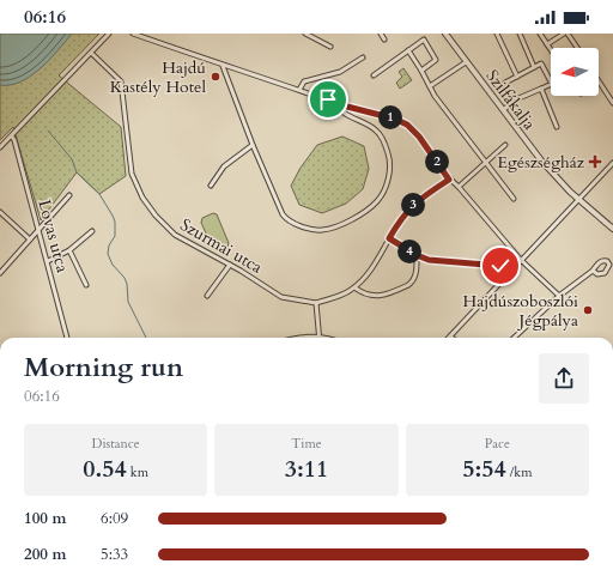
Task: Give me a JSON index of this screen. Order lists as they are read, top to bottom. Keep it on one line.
{"streets":{"street":["Szilfákalja","Lovas utca","Szurmai utca"]},"places":{"other":["Hajdú Kastély Hotel","Hajdúszoboszlói Jégpálya"],"health":["Egészségház"]},"north":"left","page":{"status":"06:16","pins":["1","2","3","4"],"heading":["Morning run","06:16"],"stats":[["Distance","0.54 km"],["Time","3:11"],["Pace","5:54 /km"]],"list":[{"name":"100 m","note":"6:09"},{"name":"200 m","note":"5:33"}]}}
